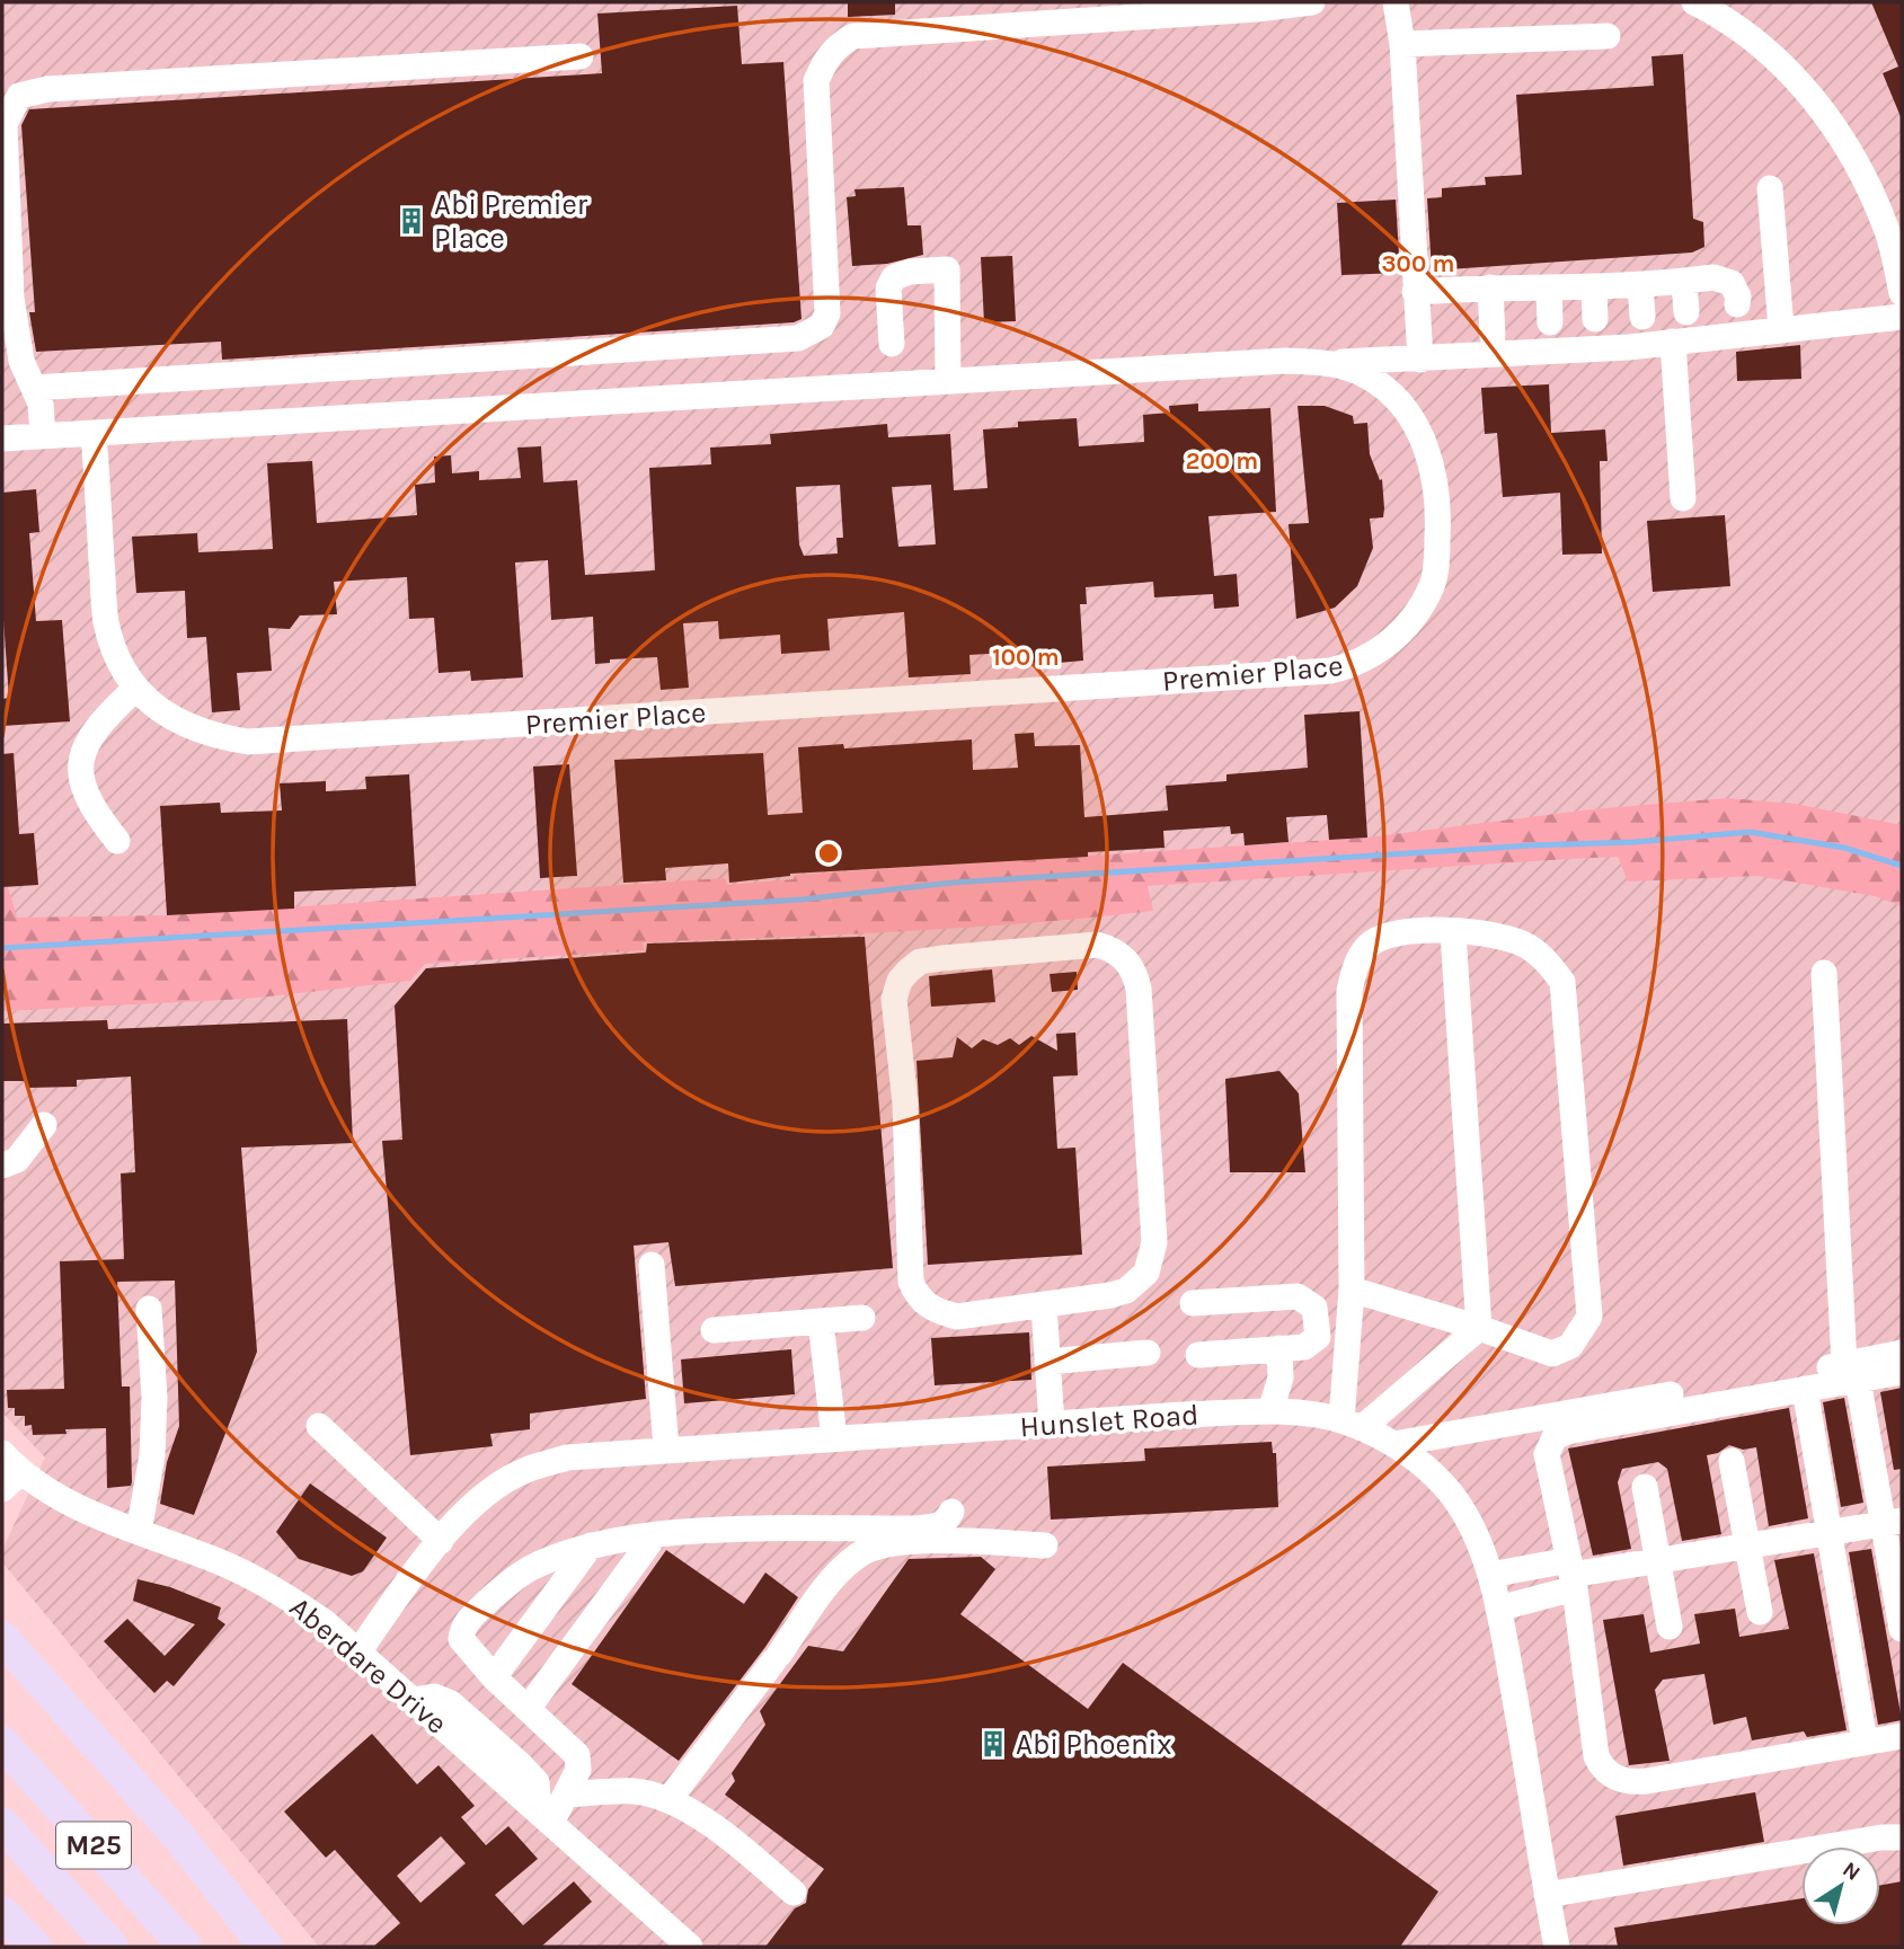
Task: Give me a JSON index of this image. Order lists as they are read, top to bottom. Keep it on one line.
{"streets":{"main road":["M25"],"street":["Premier Place","Hunslet Road","Aberdare Drive"]},"crossings":[["Hunslet Road","Aberdare Drive"]],"places":{"building":["Abi Premier Place","Abi Phoenix"]},"north":"top right","rings":["300 m","200 m","100 m"]}
